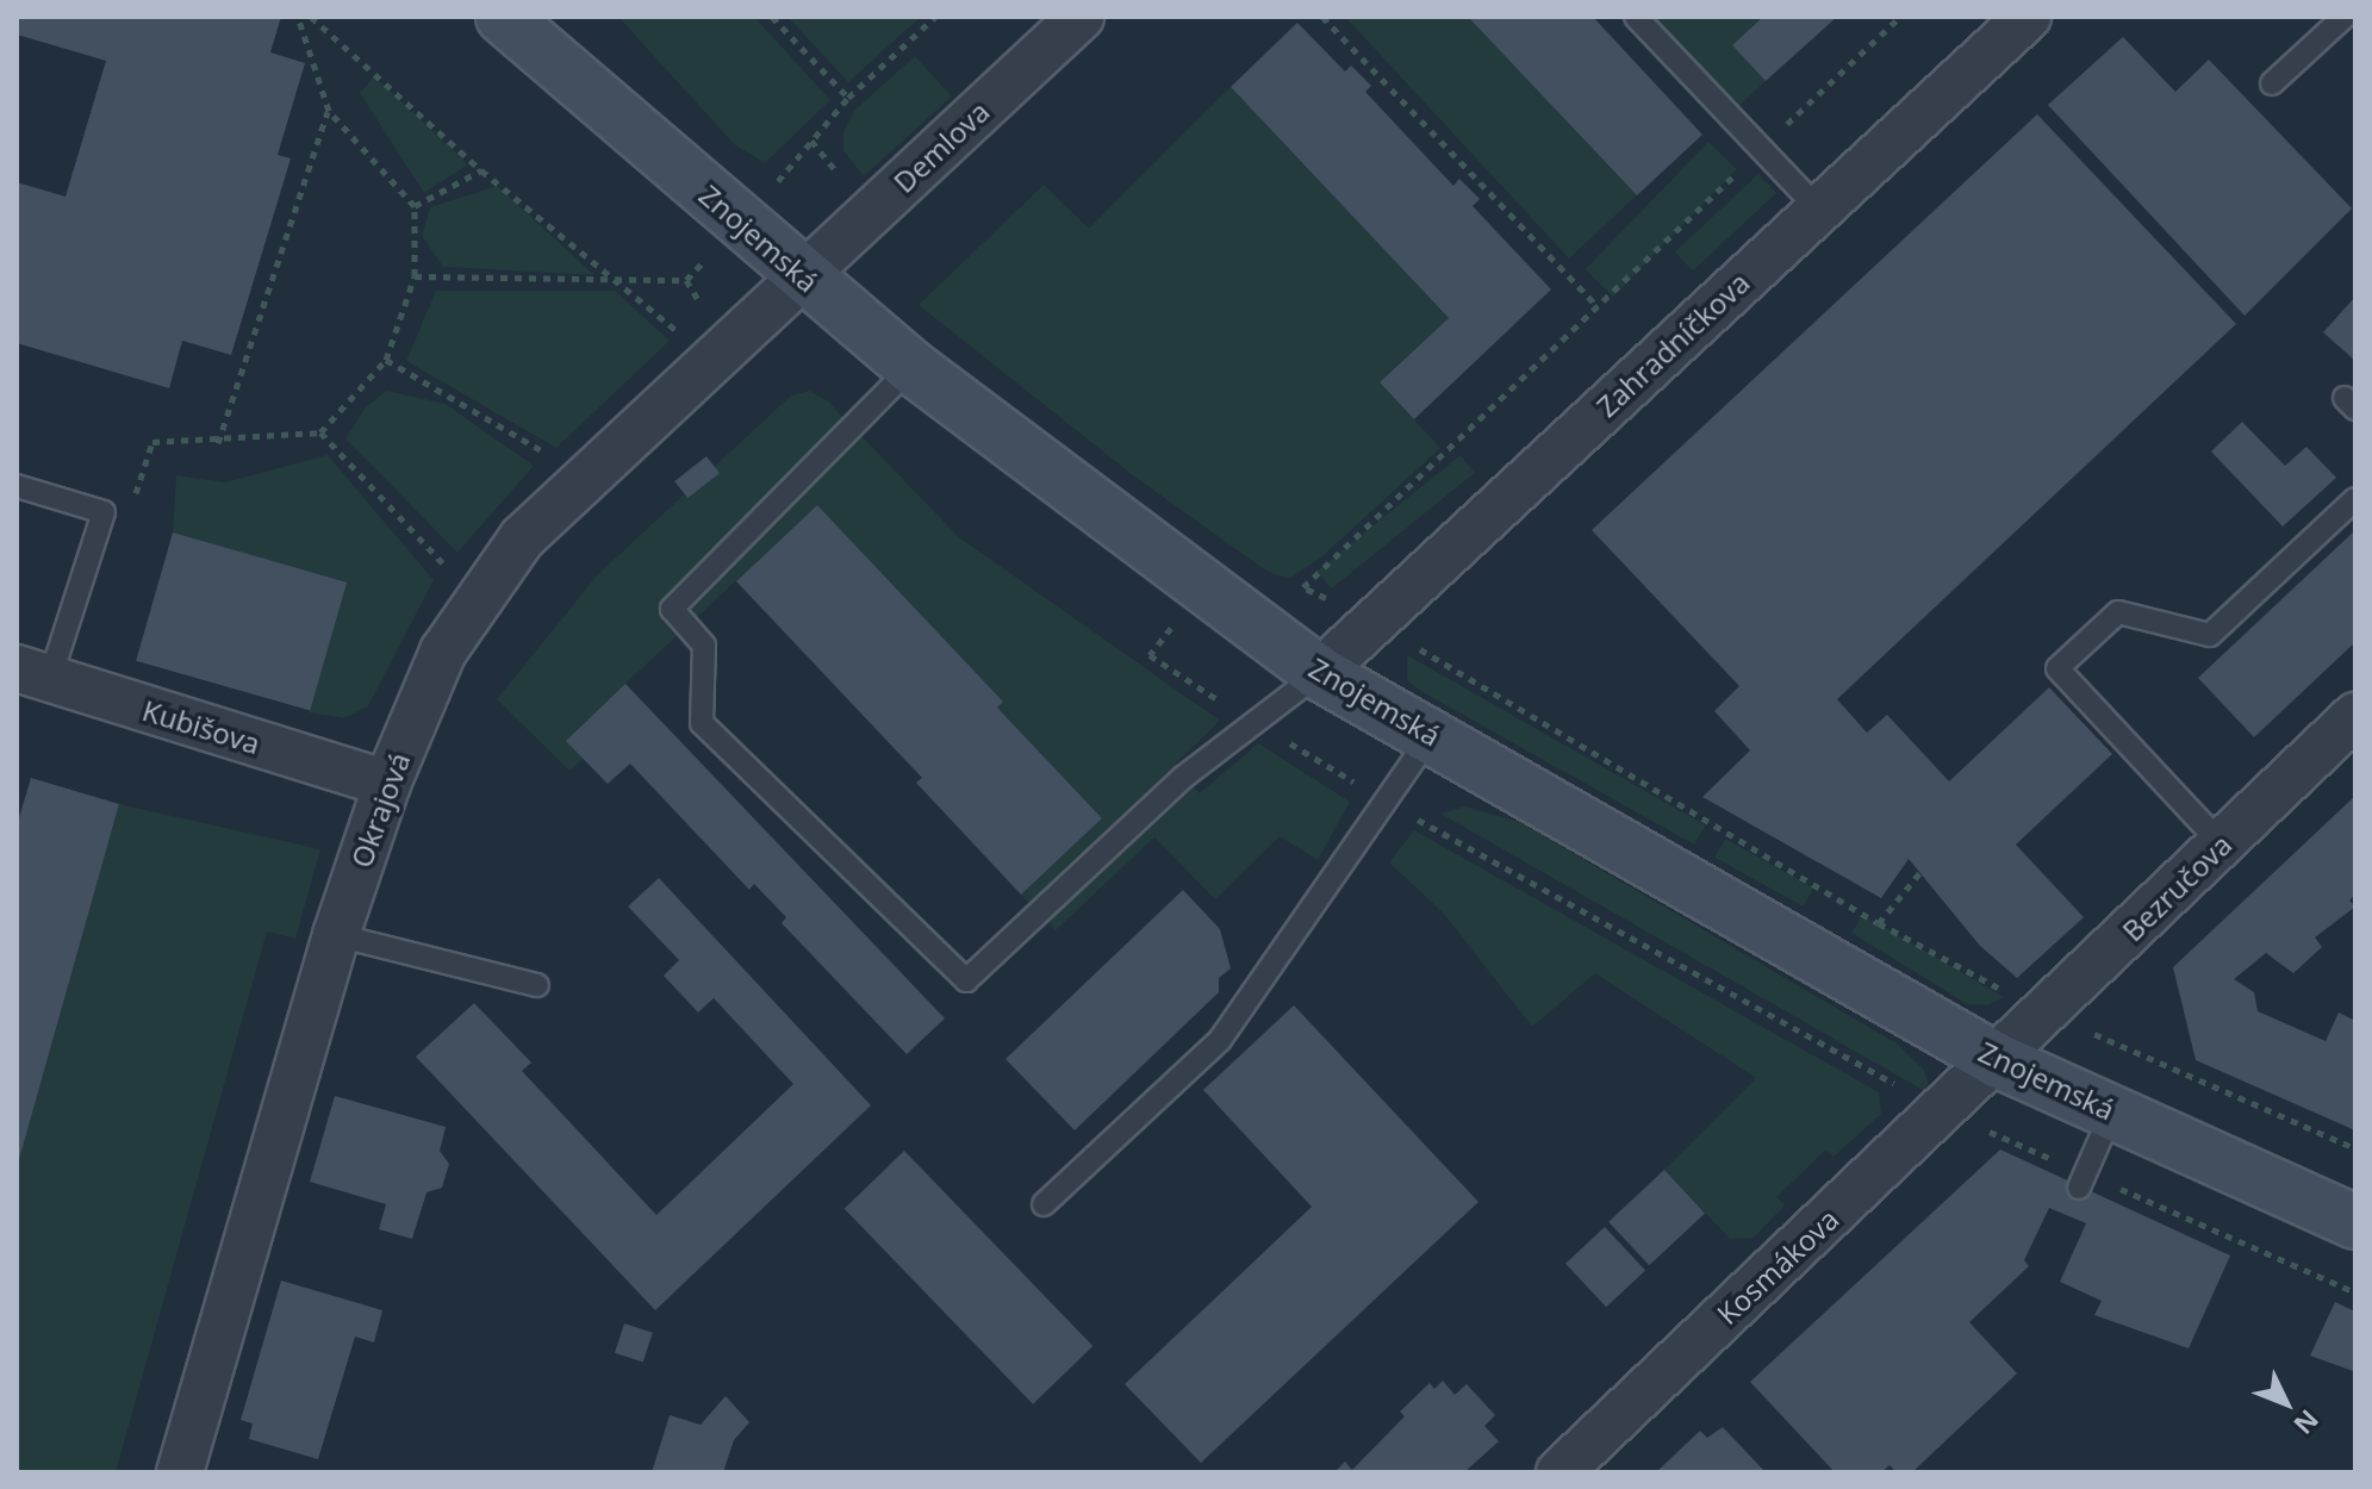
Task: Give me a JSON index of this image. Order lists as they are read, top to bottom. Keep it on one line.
{"streets":{"street":["Demlova","Znojemská","Zahradníčkova","Kubišova","Okrajová","Bezručova","Kosmákova"]},"crossings":[["Demlova","Znojemská"],["Demlova","Okrajová"],["Znojemská","Zahradníčkova"],["Znojemská","Okrajová"],["Znojemská","Bezručova"],["Znojemská","Kosmákova"],["Kubišova","Okrajová"],["Bezručova","Kosmákova"]],"north":"bottom right"}
